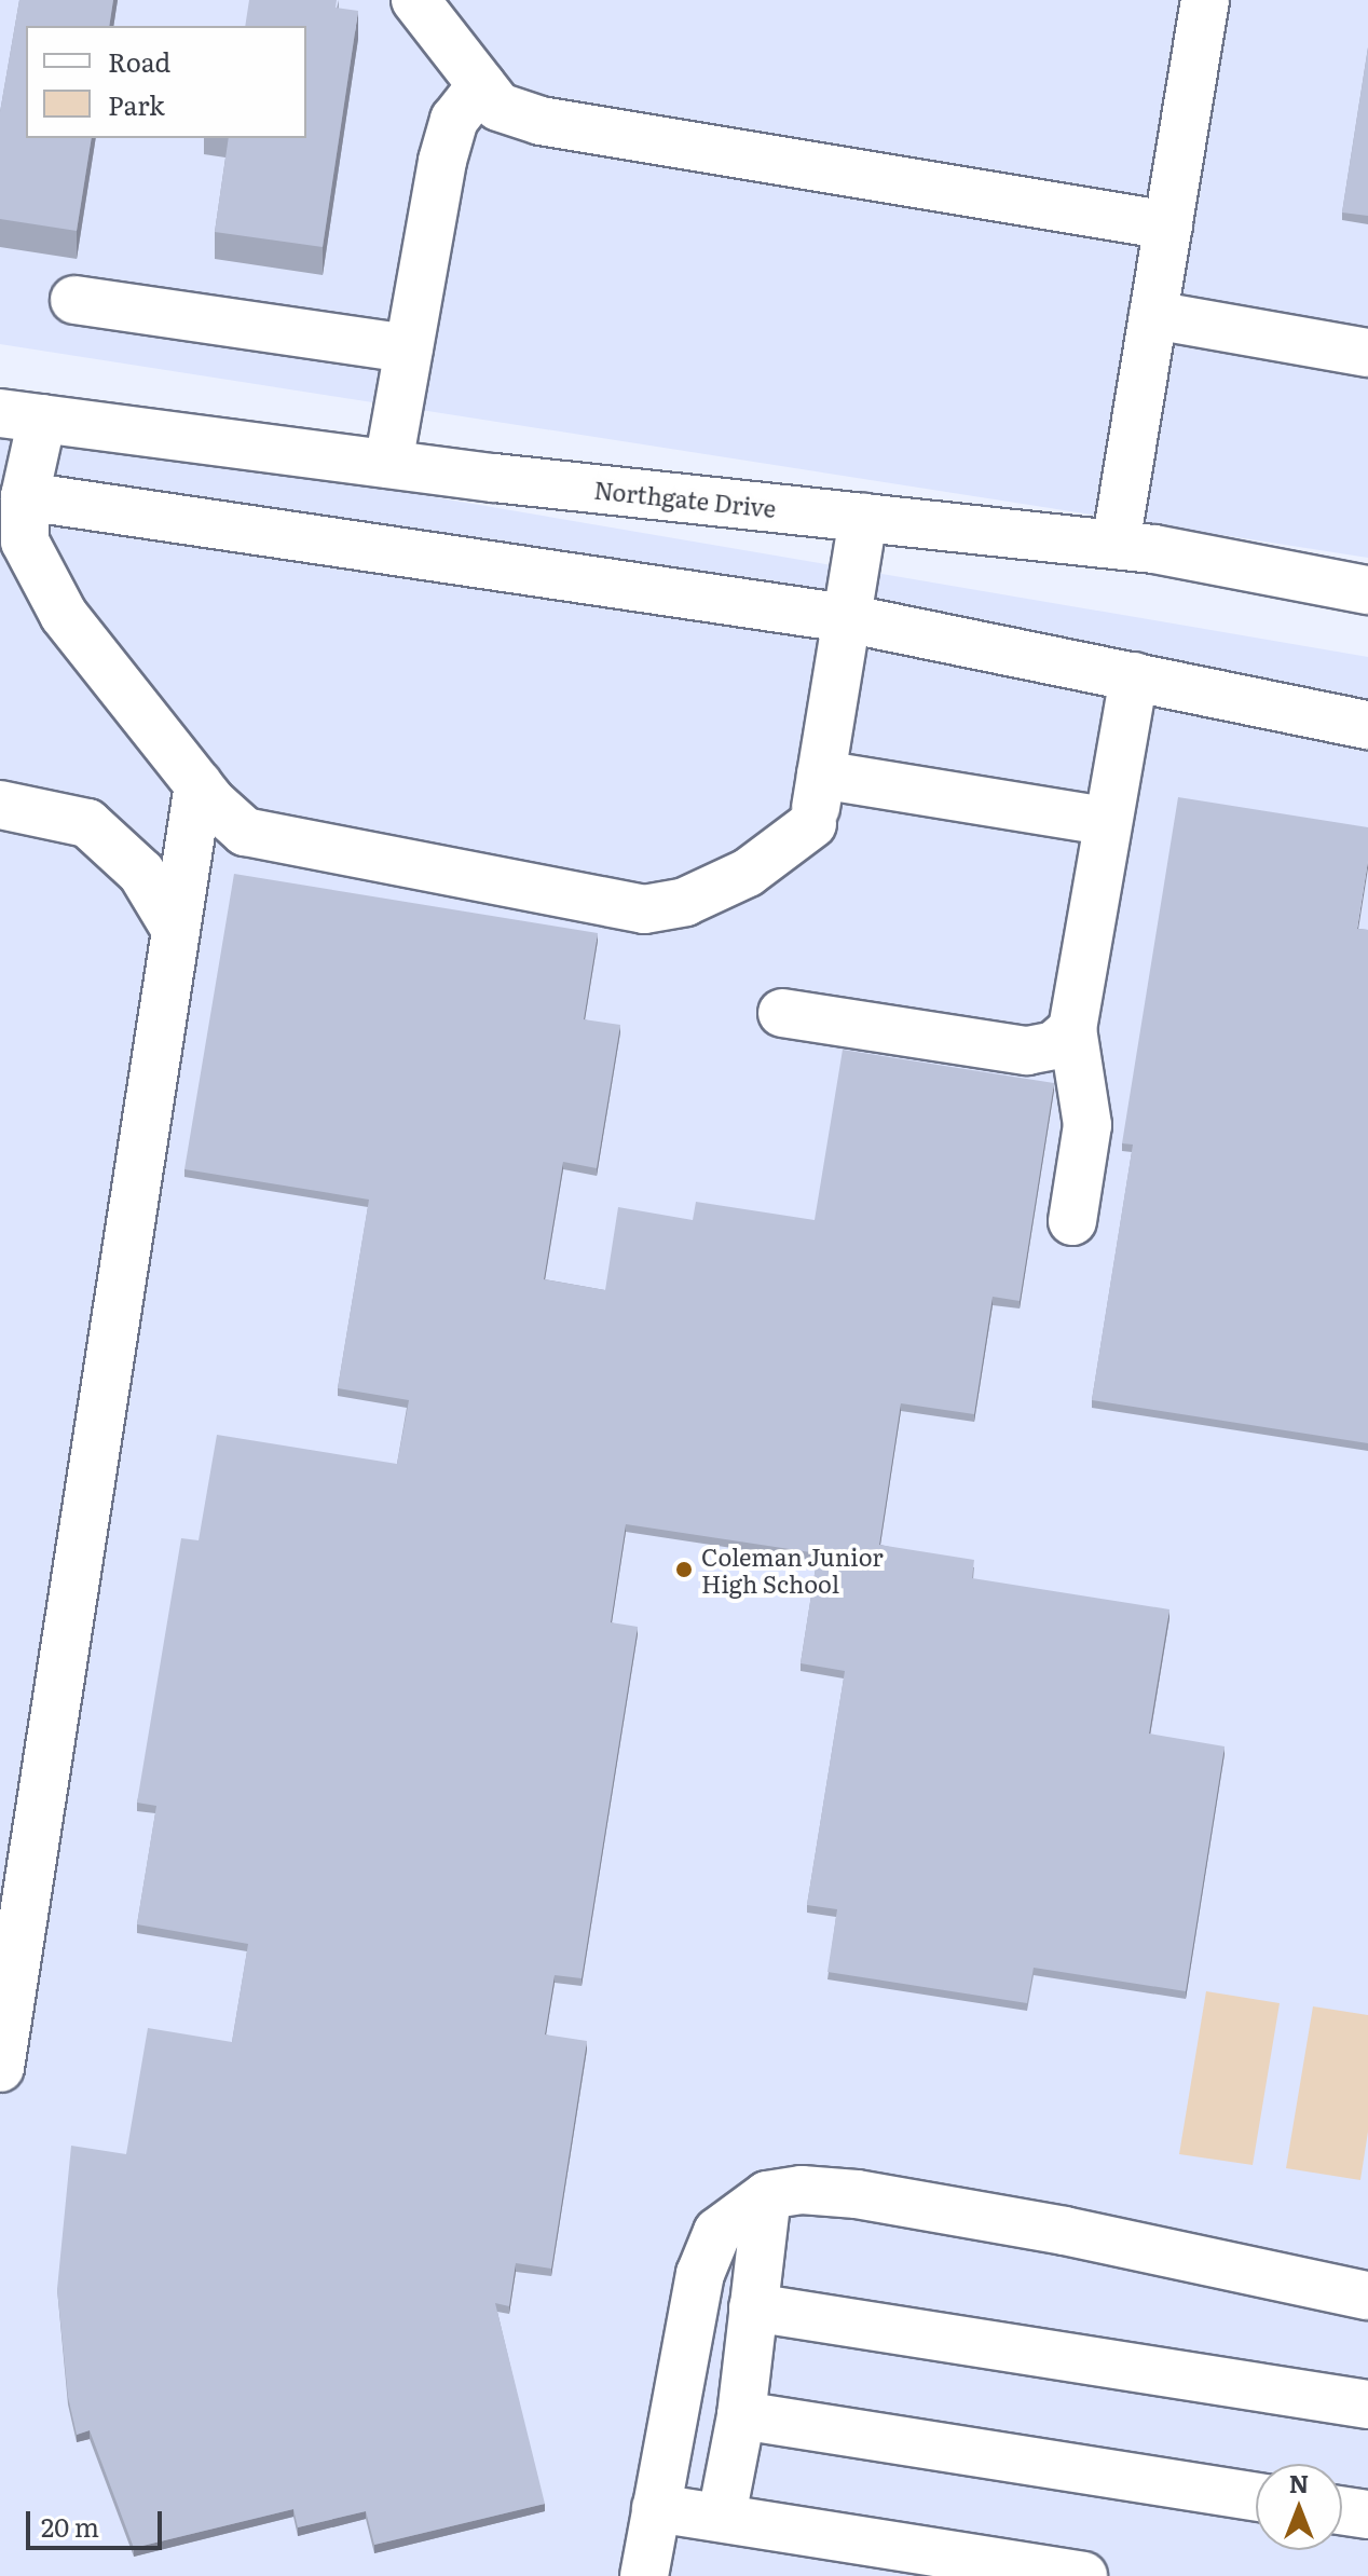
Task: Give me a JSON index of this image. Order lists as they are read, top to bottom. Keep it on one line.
{"streets":{"street":["Northgate Drive"]},"places":["Coleman Junior High School"],"legend":["Road","Park"],"scale_bar":"20 m","north":"top"}
